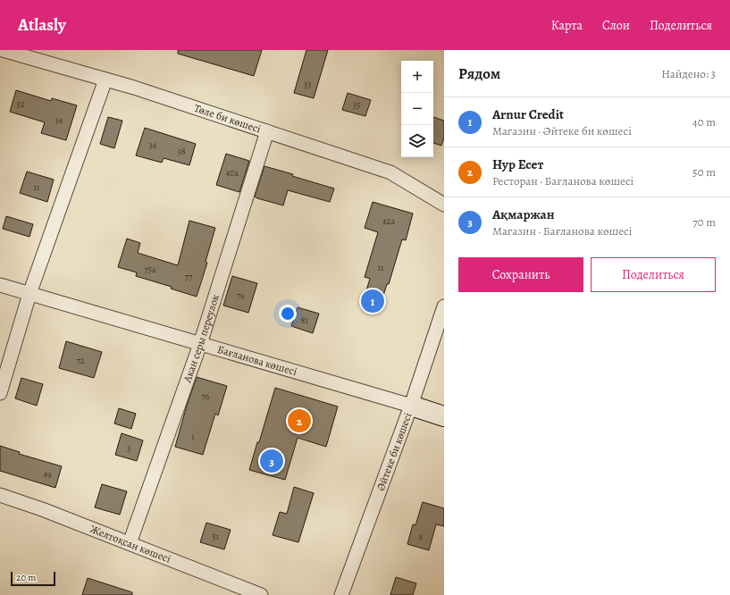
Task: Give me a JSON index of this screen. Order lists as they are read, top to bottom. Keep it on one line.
{"streets":{"street":["Төле би көшесі","Акан серы переулок","Бағланова көшесі","Әйтеке би көшесі","Желтоқсан көшесі"]},"crossings":[["Төле би көшесі","Акан серы переулок"],["Акан серы переулок","Бағланова көшесі"],["Акан серы переулок","Желтоқсан көшесі"],["Бағланова көшесі","Әйтеке би көшесі"]],"house_numbers":["33","32","35","34","36","38","40а","11","42а","11","75а","77","79","81","72","76","1","3","49","51","8"],"scale_bar":"20 m","page":{"header":"Atlasly","nav":["Карта","Слои","Поделиться"],"heading":["Рядом","Найдено: 3"],"map_buttons":["+","−"],"list":[{"mark":"1","name":"Arnur Credit","note":"Магазин · Әйтеке би көшесі","value":"40 m"},{"mark":"2","name":"Нур Есет","note":"Ресторан · Бағланова көшесі","value":"50 m"},{"mark":"3","name":"Ақмаржан","note":"Магазин · Бағланова көшесі","value":"70 m"}],"buttons":["Сохранить","Поделиться"],"pins":["1","2","3"],"scale":"20 m"}}
